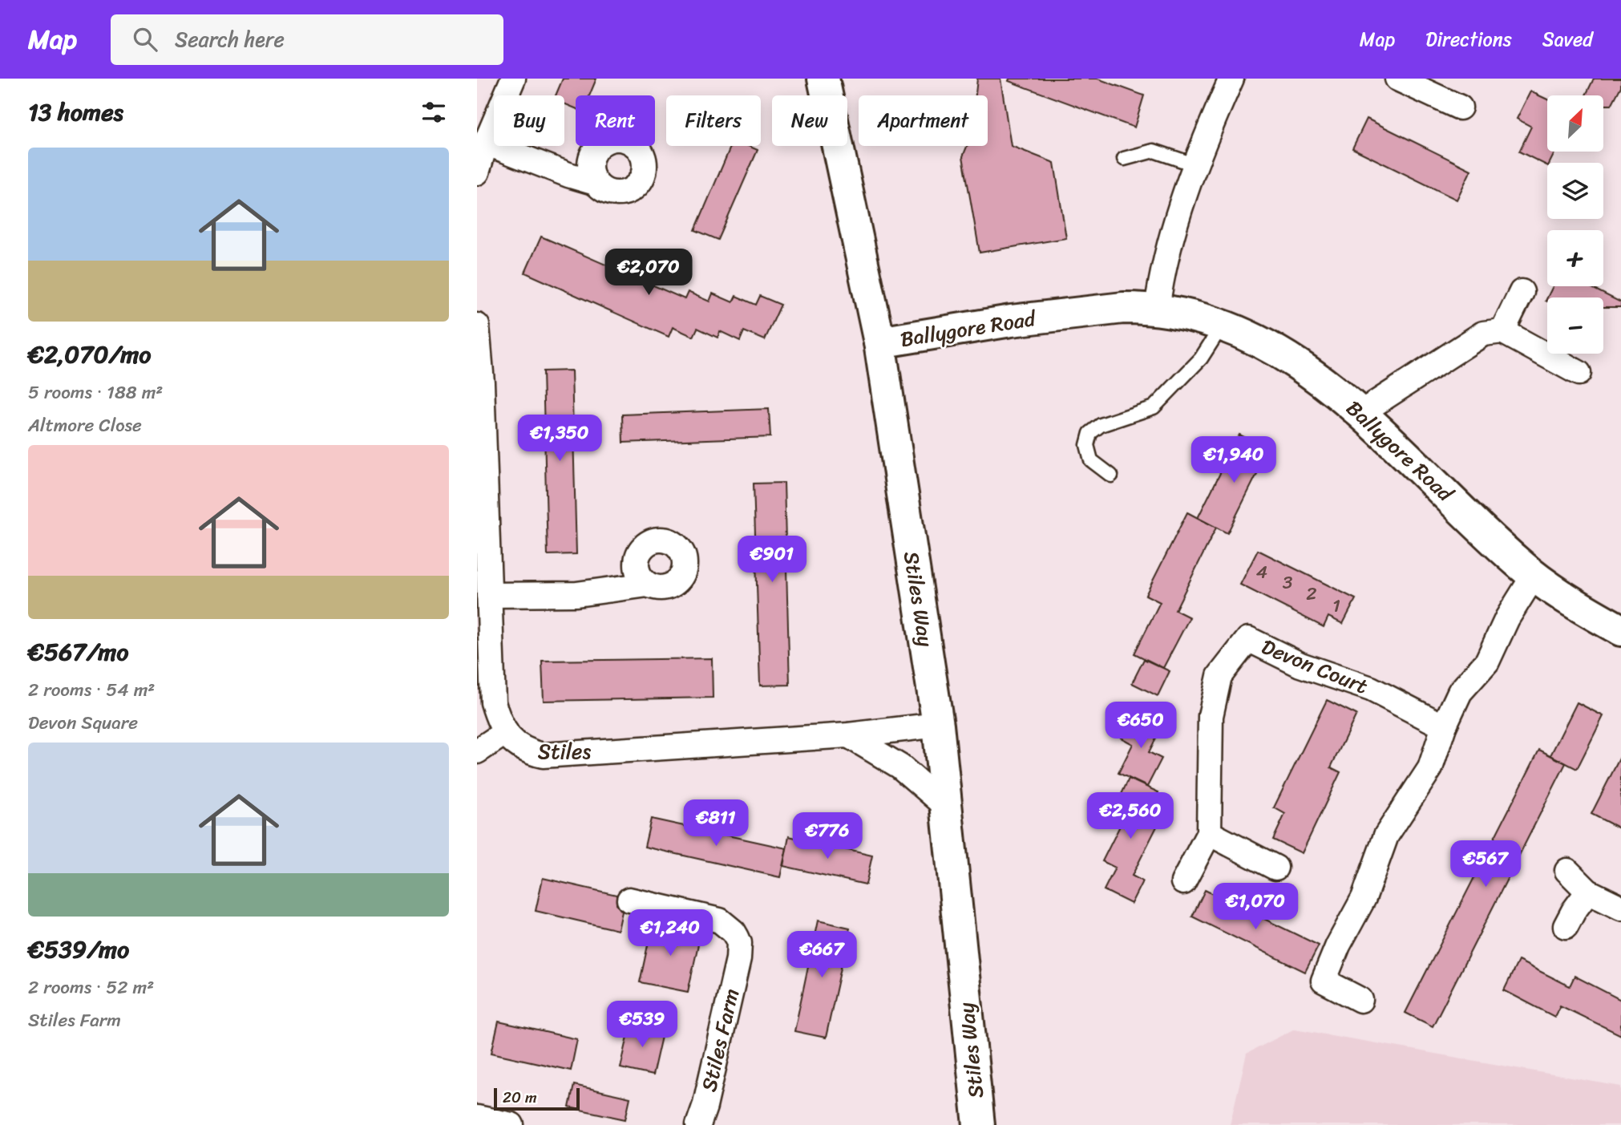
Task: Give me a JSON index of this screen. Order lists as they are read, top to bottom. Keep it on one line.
{"streets":{"main road":["Ballygore Road","Stiles Way"],"street":["Devon Court","Stiles","Stiles Farm"]},"crossings":[["Ballygore Road","Stiles Way"],["Stiles Way","Stiles"]],"house_numbers":["4","3","2","1"],"scale_bar":"20 m","north":"top right","page":{"header":"Map","search":"Search here","nav":["Map","Directions","Saved"],"heading":"13 homes","map_buttons":["+","−"],"chip":["Buy","Rent","Filters","New","Apartment"],"list":[{"name":"€2,070/mo","note":"5 rooms · 188 m² · Altmore Close"},{"name":"€567/mo","note":"2 rooms · 54 m² · Devon Square"},{"name":"€539/mo","note":"2 rooms · 52 m² · Stiles Farm"}],"price":["€2,070","€1,350","€1,940","€901","€650","€2,560","€811","€776","€567","€1,070","€1,240","€667","€539"],"scale":"20 m"}}
